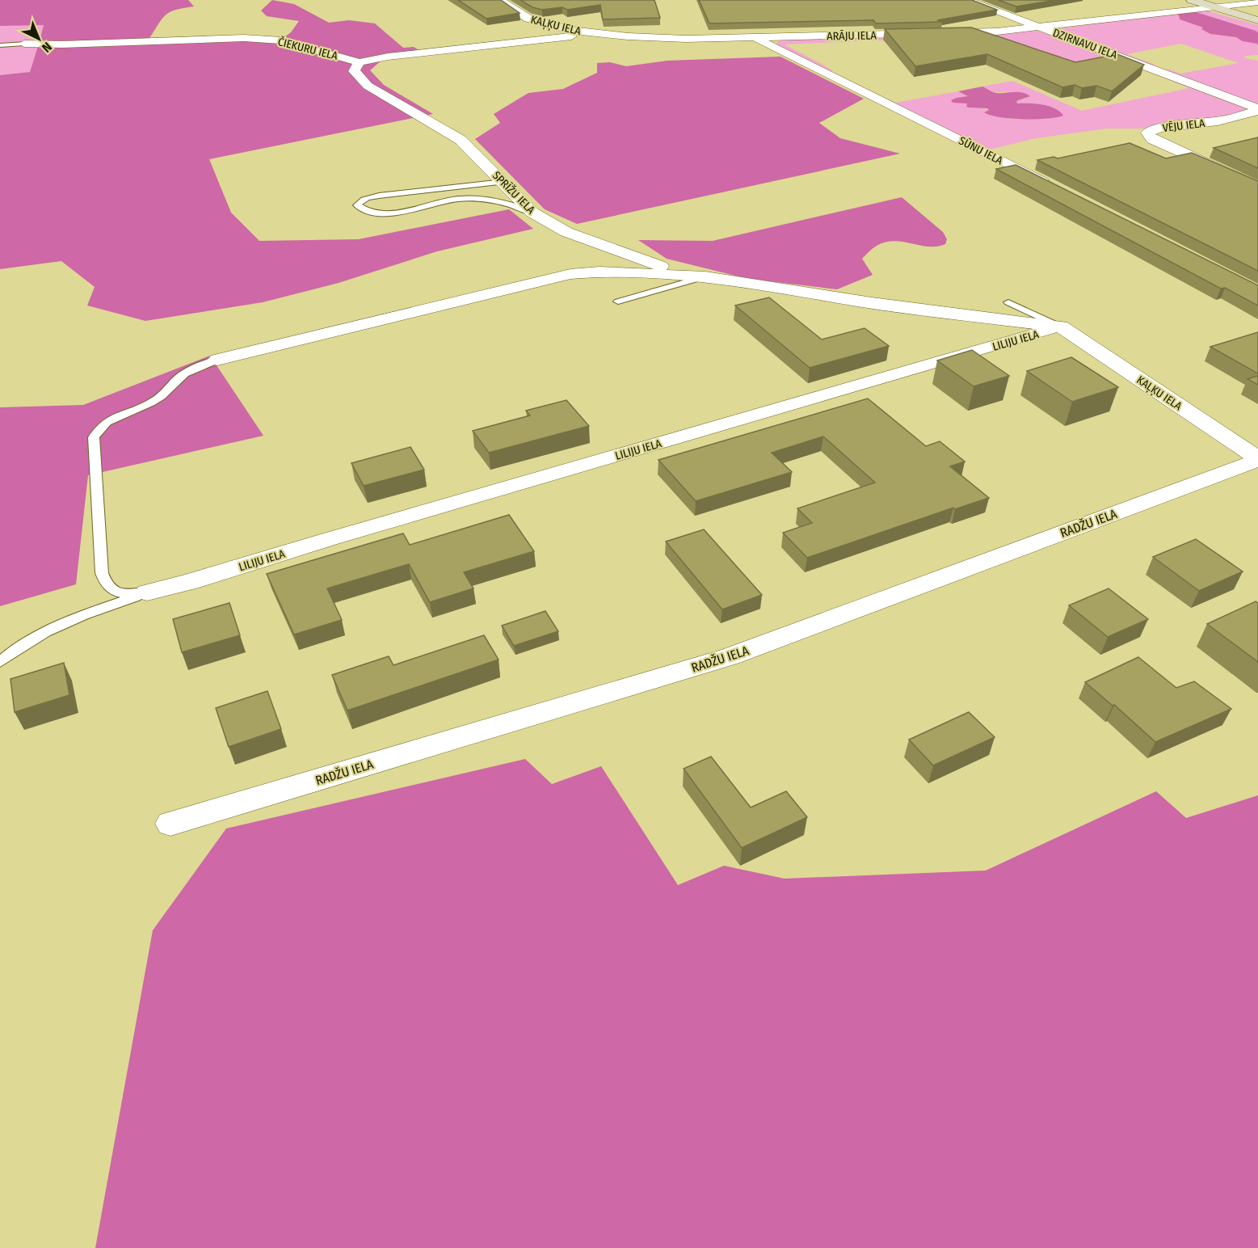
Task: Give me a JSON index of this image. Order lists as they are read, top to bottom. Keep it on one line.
{"streets":{"street":["KAĻĶU IELA","ARĀJU IELA","DZIRNAVU IELA","ČIEKURU IELA","VĒJU IELA","SŪNU IELA","SPRĪŽU IELA","LILIJU IELA","RADŽU IELA"]},"crossings":[["KAĻĶU IELA","ARĀJU IELA"],["KAĻĶU IELA","ČIEKURU IELA"],["KAĻĶU IELA","LILIJU IELA"],["KAĻĶU IELA","RADŽU IELA"],["ARĀJU IELA","DZIRNAVU IELA"],["ARĀJU IELA","ČIEKURU IELA"],["ARĀJU IELA","SŪNU IELA"],["DZIRNAVU IELA","VĒJU IELA"],["ČIEKURU IELA","SPRĪŽU IELA"],["SPRĪŽU IELA","LILIJU IELA"]],"north":"bottom right"}
